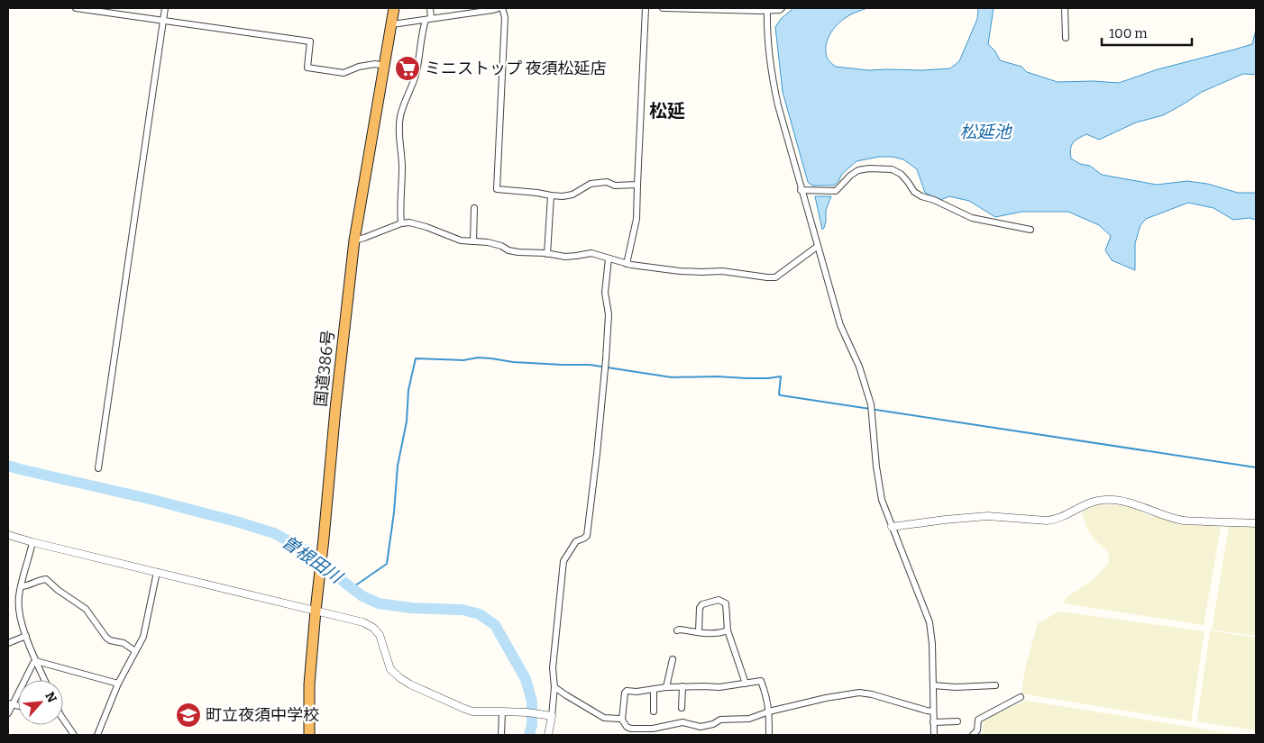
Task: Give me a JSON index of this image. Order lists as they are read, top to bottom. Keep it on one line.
{"streets":{"highway":["国道386号"]},"districts":["松延"],"water":["松延池","曽根田川"],"places":{"supermarket":["ミニストップ 夜須松延店"],"school or university":["町立夜須中学校"]},"scale_bar":"100 m","north":"top right"}
